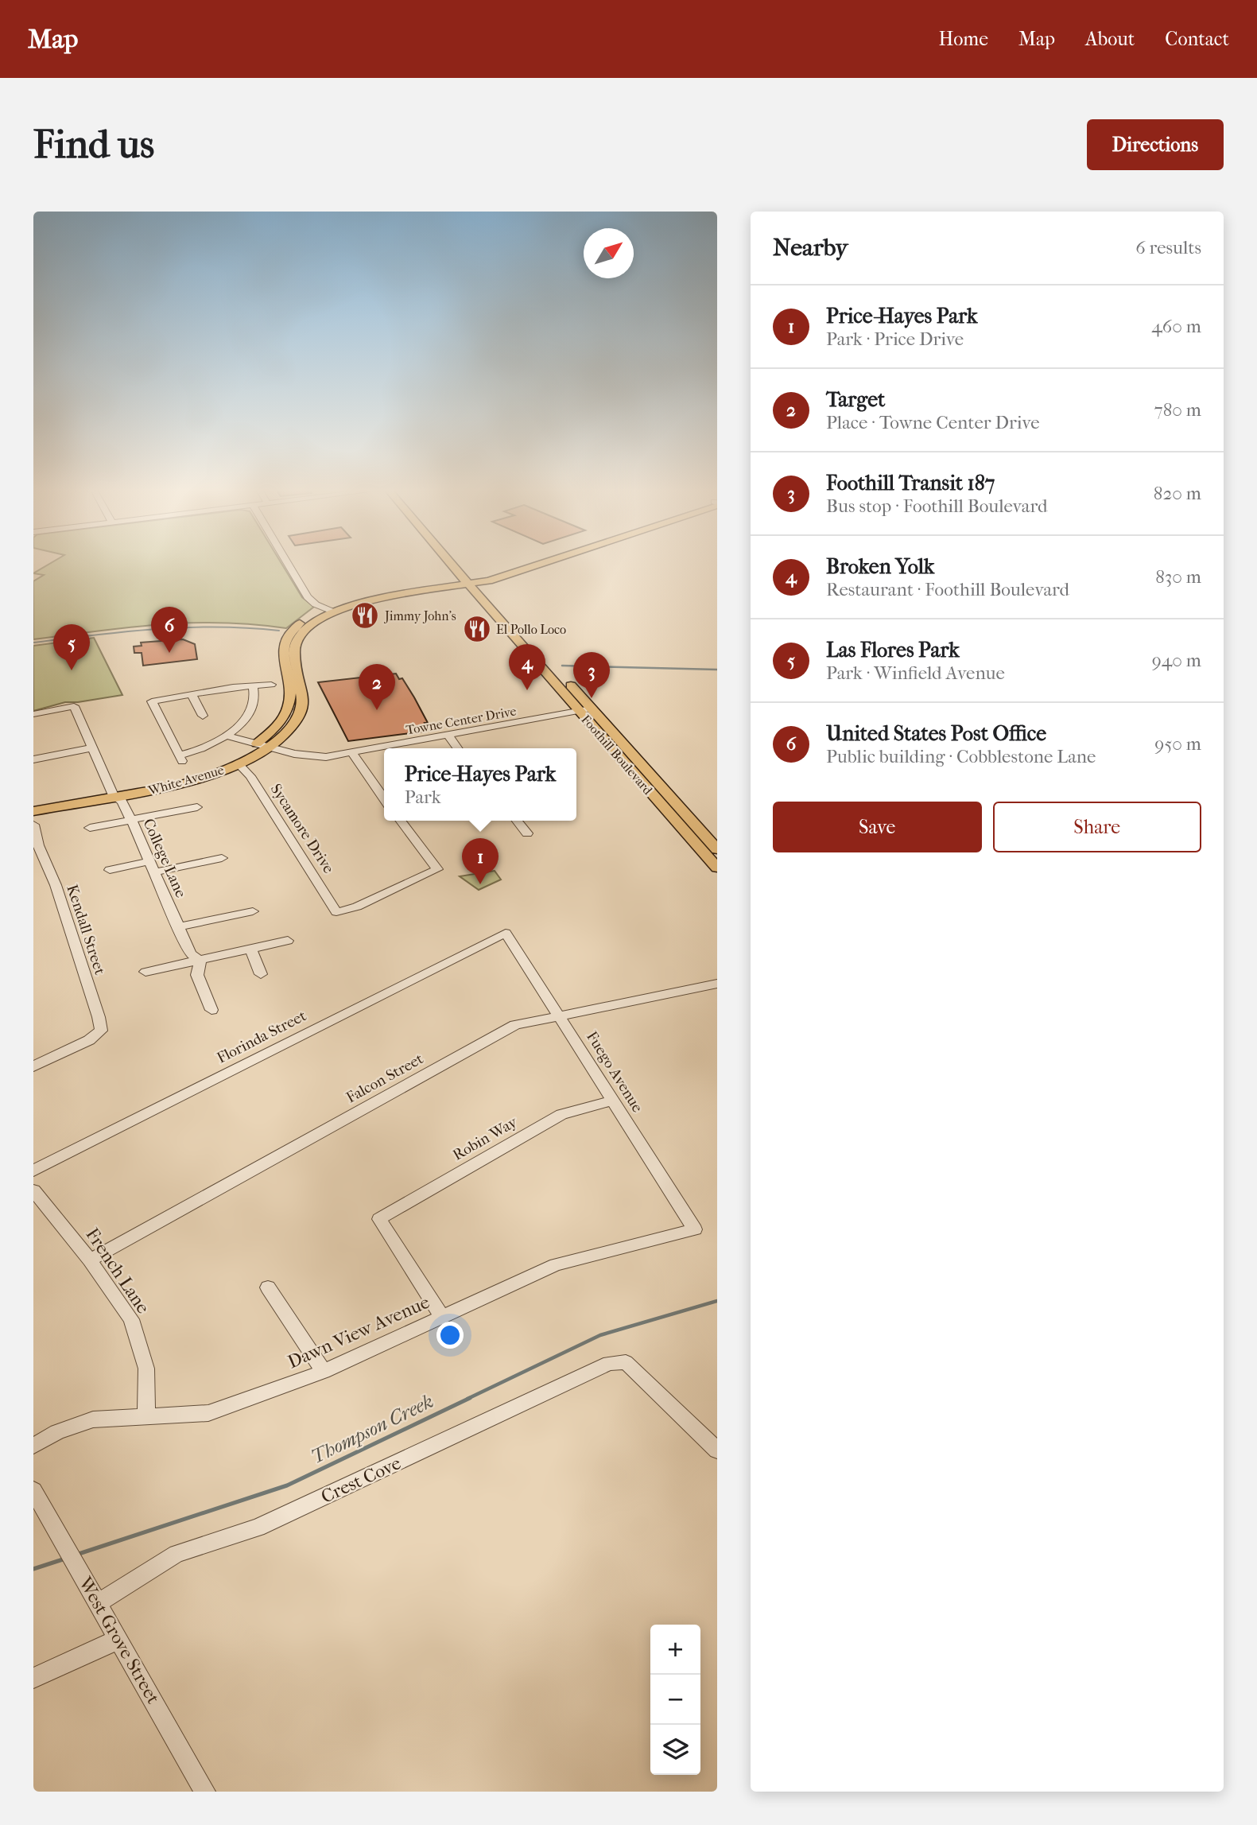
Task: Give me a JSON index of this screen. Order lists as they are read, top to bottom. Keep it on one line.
{"streets":{"main road":["Foothill Boulevard","White Avenue"],"street":["Towne Center Drive","Sycamore Drive","College Lane","Kendall Street","Florinda Street","Fuego Avenue","Falcon Street","Robin Way","French Lane","Dawn View Avenue","Crest Cove","West Grove Street"]},"crossings":[["Towne Center Drive","Foothill Boulevard"],["Towne Center Drive","White Avenue"],["Foothill Boulevard","White Avenue"],["White Avenue","Sycamore Drive"],["White Avenue","College Lane"],["Florinda Street","Fuego Avenue"],["Fuego Avenue","Falcon Street"],["Fuego Avenue","Robin Way"],["Fuego Avenue","Dawn View Avenue"],["Falcon Street","French Lane"],["Robin Way","Dawn View Avenue"],["French Lane","Dawn View Avenue"],["Crest Cove","West Grove Street"]],"water":["Thompson Creek"],"places":{"restaurant":["Jimmy John's","El Pollo Loco"]},"north":"top right","page":{"header":"Map","nav":["Home","Map","About","Contact"],"buttons":["Directions",["Save","Share"]],"title":"Find us","heading":["Nearby","6 results"],"list":[{"mark":"1","name":"Price-Hayes Park","note":"Park · Price Drive","value":"460 m"},{"mark":"2","name":"Target","note":"Place · Towne Center Drive","value":"780 m"},{"mark":"3","name":"Foothill Transit 187","note":"Bus stop · Foothill Boulevard","value":"820 m"},{"mark":"4","name":"Broken Yolk","note":"Restaurant · Foothill Boulevard","value":"830 m"},{"mark":"5","name":"Las Flores Park","note":"Park · Winfield Avenue","value":"940 m"},{"mark":"6","name":"United States Post Office","note":"Public building · Cobblestone Lane","value":"950 m"}],"pins":["6","5","4","3","2","1"],"popup":["Price-Hayes Park","Park"],"map_buttons":["+","−"]}}
